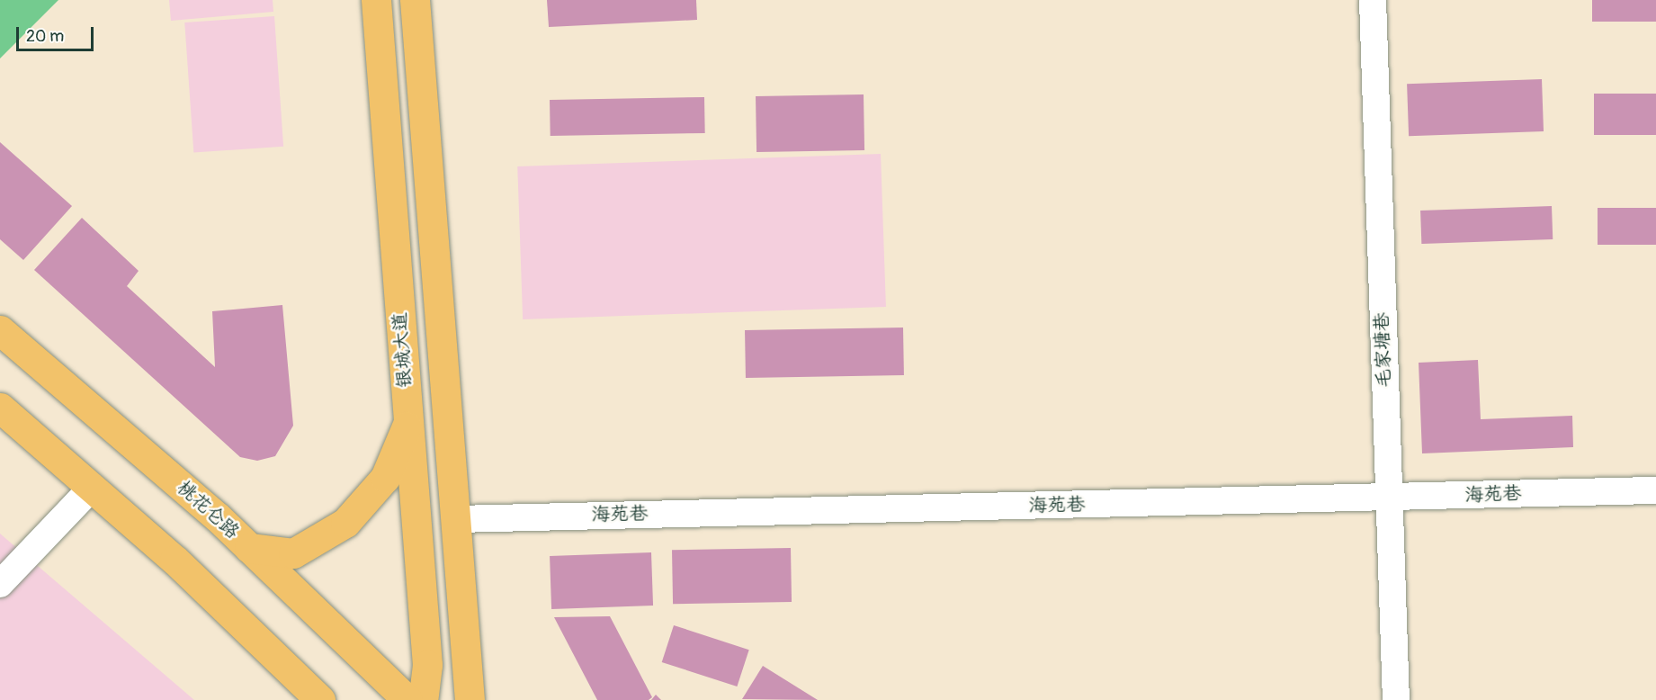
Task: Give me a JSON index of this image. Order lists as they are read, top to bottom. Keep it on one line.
{"streets":{"main road":["银城大道","桃花仑路"],"street":["毛家塘巷","海苑巷"]},"crossings":[["毛家塘巷","海苑巷"]],"scale_bar":"20 m"}
